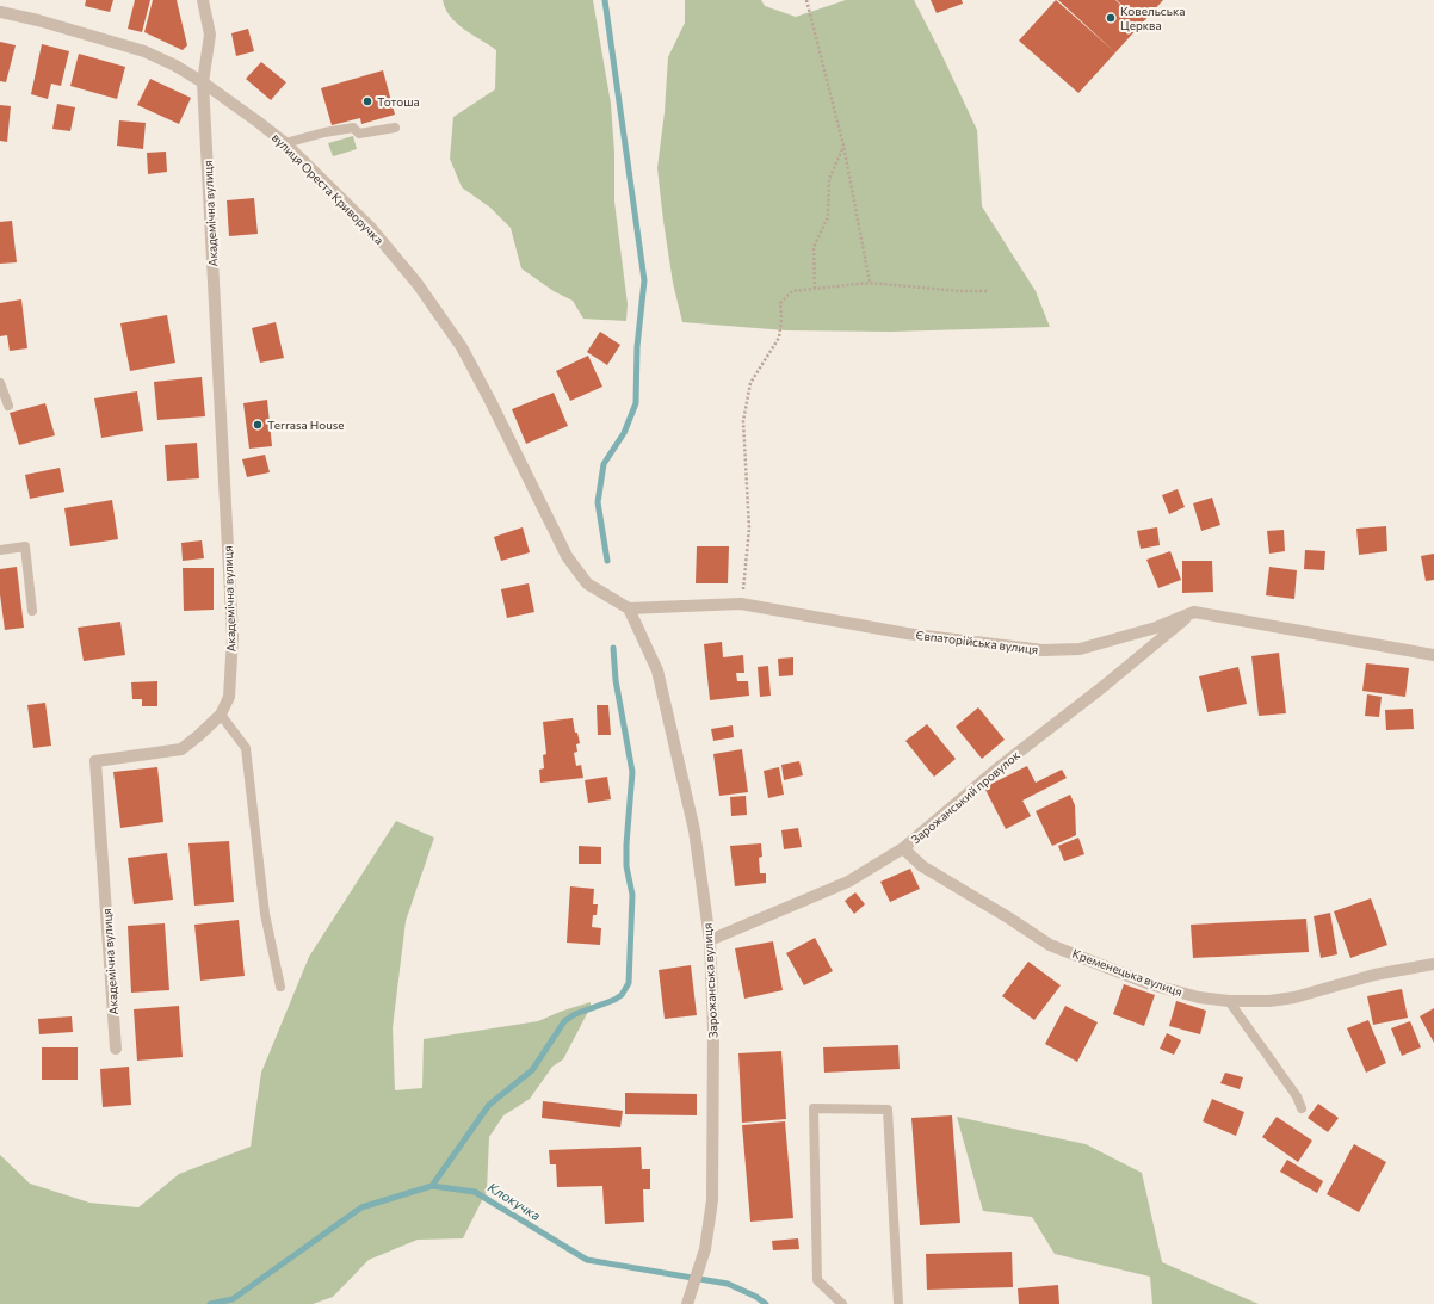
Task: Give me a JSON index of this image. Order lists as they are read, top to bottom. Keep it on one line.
{"streets":{"street":["вулиця Ореста Криворучка","Академічна вулиця","Євпаторійська вулиця","Зарожанський провулок","Кременецька вулиця","Зарожанська вулиця"]},"crossings":[["вулиця Ореста Криворучка","Академічна вулиця"],["вулиця Ореста Криворучка","Євпаторійська вулиця"],["вулиця Ореста Криворучка","Зарожанська вулиця"],["Євпаторійська вулиця","Зарожанський провулок"],["Євпаторійська вулиця","Зарожанська вулиця"],["Зарожанський провулок","Кременецька вулиця"],["Зарожанський провулок","Зарожанська вулиця"]],"water":["Клокучка"],"places":["Ковельська Церква","Тотоша","Terrasa House"]}
